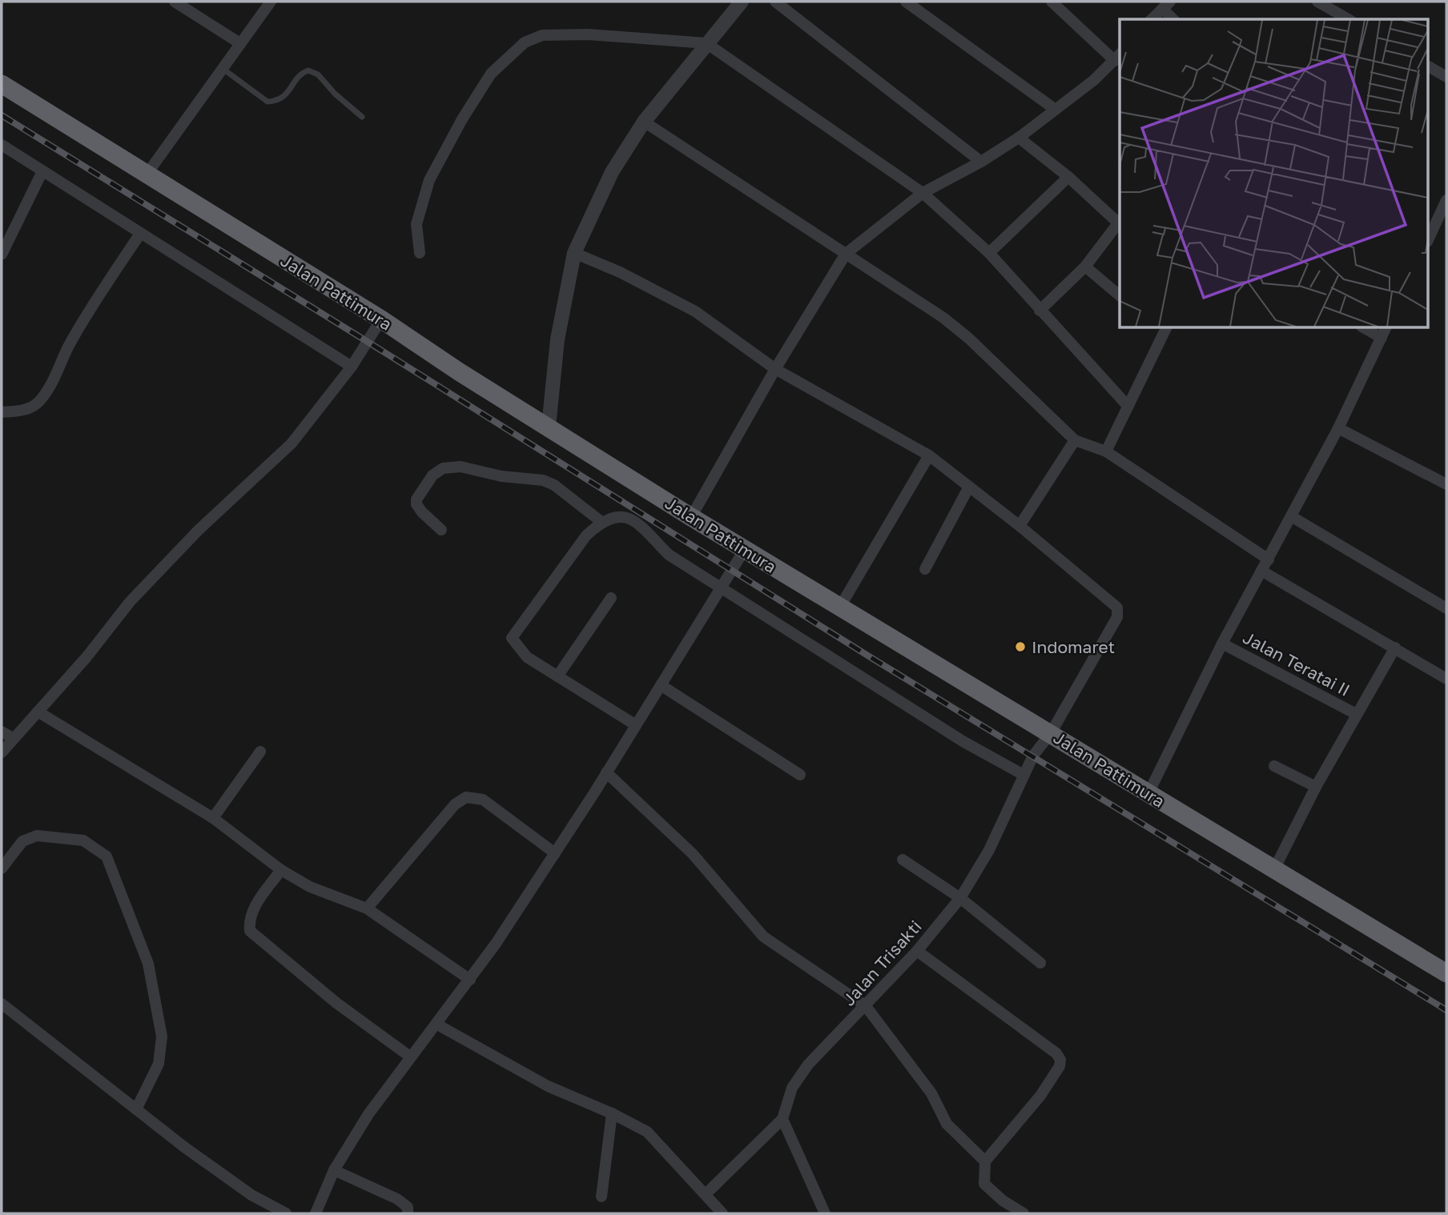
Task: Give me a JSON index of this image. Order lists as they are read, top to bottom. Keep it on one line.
{"streets":{"highway":["Jalan Pattimura"],"street":["Jalan Teratai II","Jalan Trisakti"]},"crossings":[["Jalan Pattimura","Jalan Trisakti"]],"places":["Indomaret"]}
